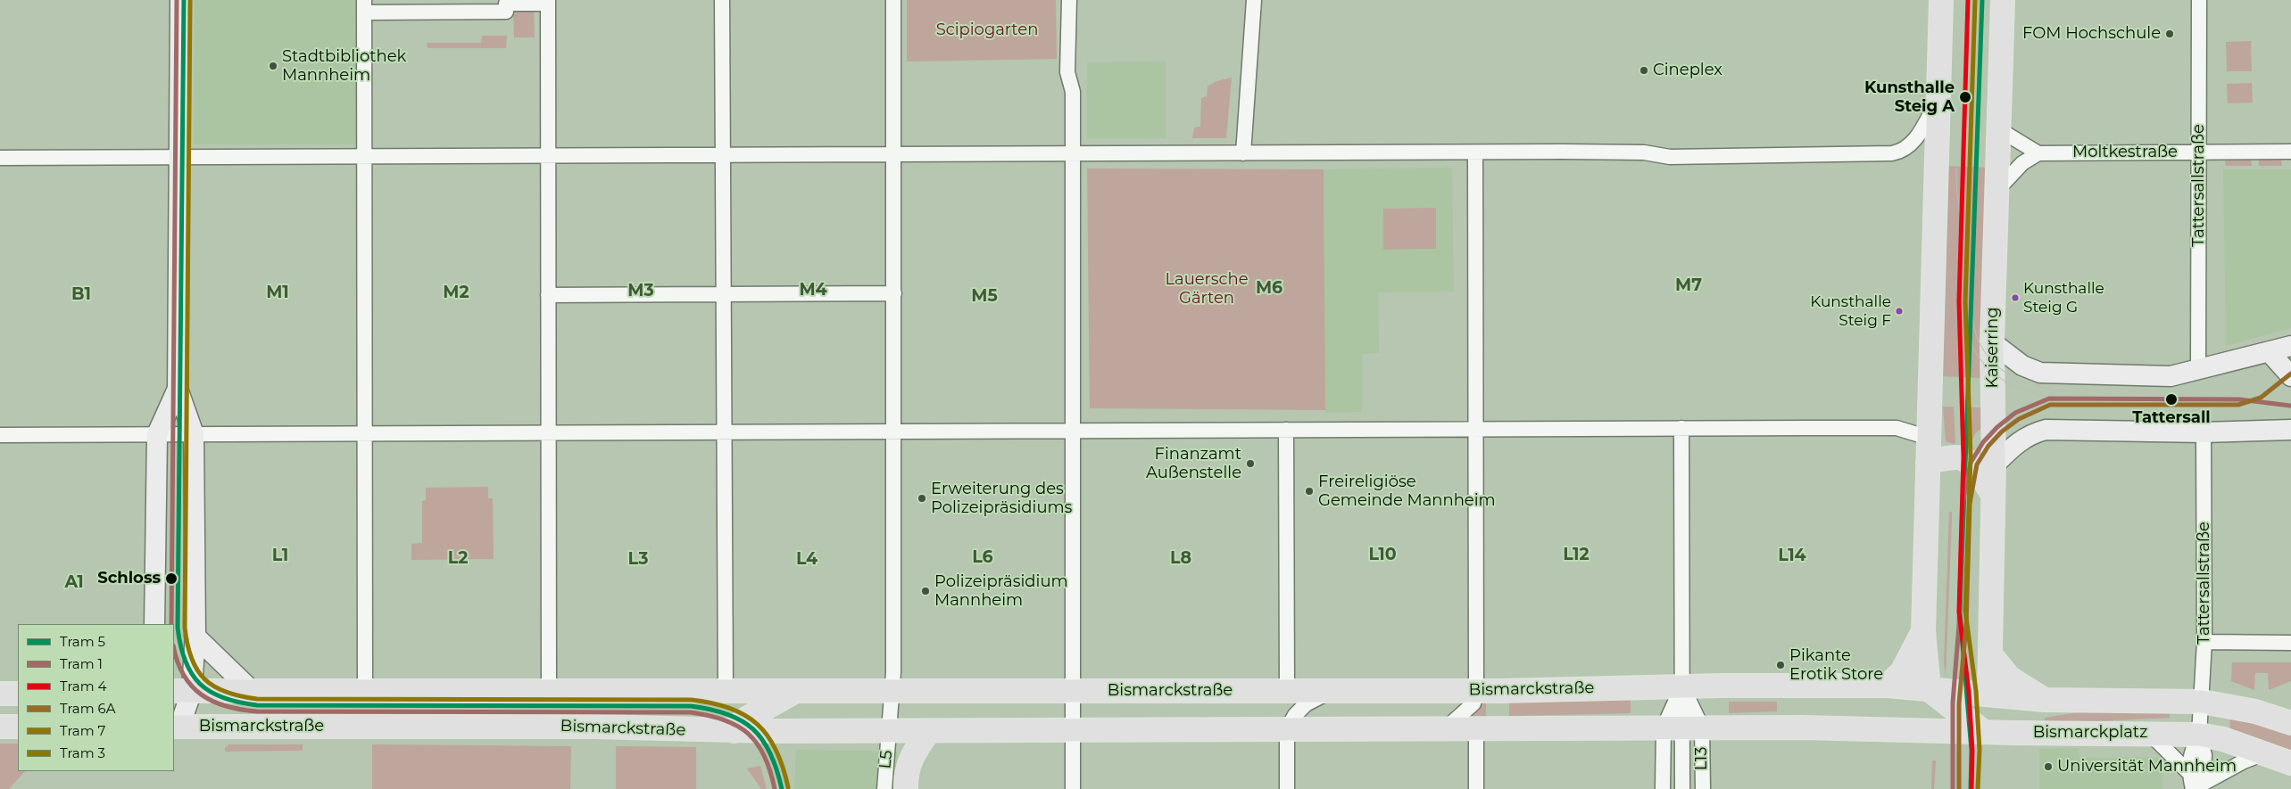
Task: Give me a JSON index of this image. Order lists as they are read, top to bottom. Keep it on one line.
{"streets":{"main road":["Kaiserring","Bismarckstraße","Bismarckplatz"],"street":["Moltkestraße","Tattersallstraße","L13","L5"]},"crossings":[["Moltkestraße","Tattersallstraße"],["Tattersallstraße","Bismarckplatz"],["Kaiserring","Bismarckstraße"],["Kaiserring","Bismarckplatz"],["Bismarckstraße","Bismarckplatz"],["Bismarckstraße","L13"],["Bismarckstraße","L5"]],"districts":["M7","M6","M4","M3","M1","M2","B1","M5","L10","L12","L1","L14","L6","L2","L8","L3","L4","A1"],"parks":["Scipiogarten","Lauersche Gärten"],"places":["FOM Hochschule","Stadtbibliothek Mannheim","Cineplex","Kunsthalle Steig A","Kunsthalle Steig G","Kunsthalle Steig F","Tattersall","Finanzamt Außenstelle","Freireligiöse Gemeinde Mannheim","Erweiterung des Polizeipräsidiums","Schloss","Polizeipräsidium Mannheim","Pikante Erotik Store","Universität Mannheim"],"lines":["tram line 5","tram line 1","tram line 4","tram line 7","tram line 3","tram line 6A"],"legend":["Tram 5","Tram 1","Tram 4","Tram 6A","Tram 7","Tram 3"]}
